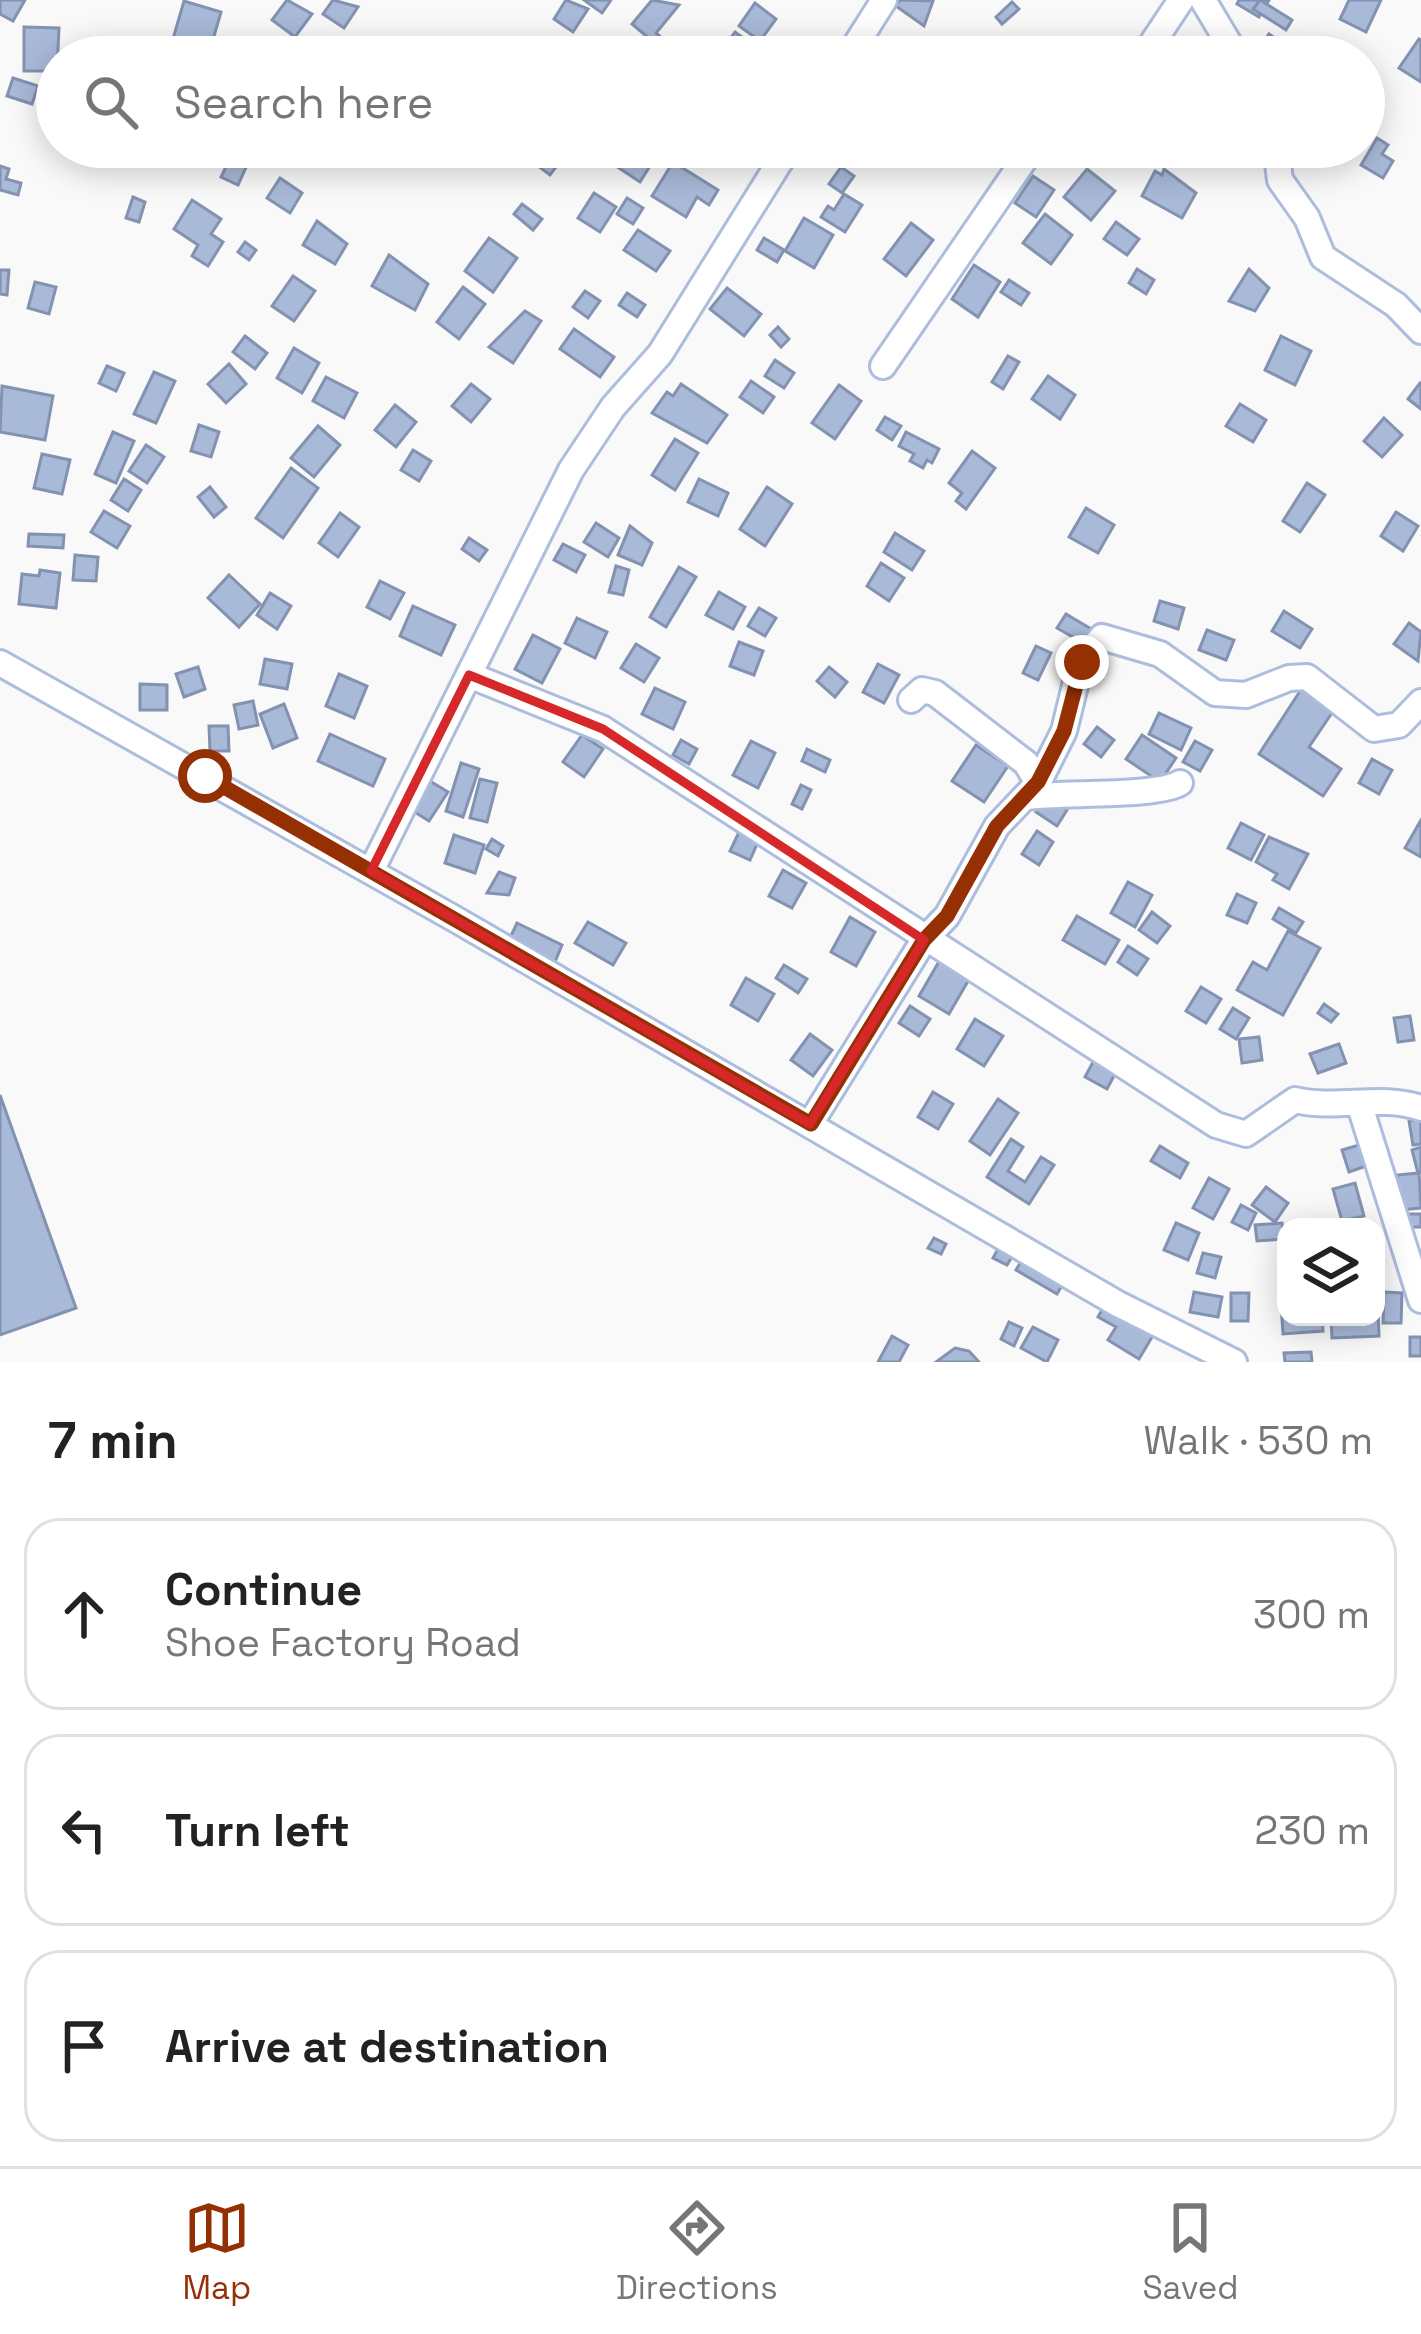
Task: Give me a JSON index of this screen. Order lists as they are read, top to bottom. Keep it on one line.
{"page":{"search":"Search here","heading":["7 min","Walk · 530 m"],"list":[["Continue","Shoe Factory Road","300 m"],["Turn left","230 m"],"Arrive at destination"],"nav":["Map","Directions","Saved"]}}
